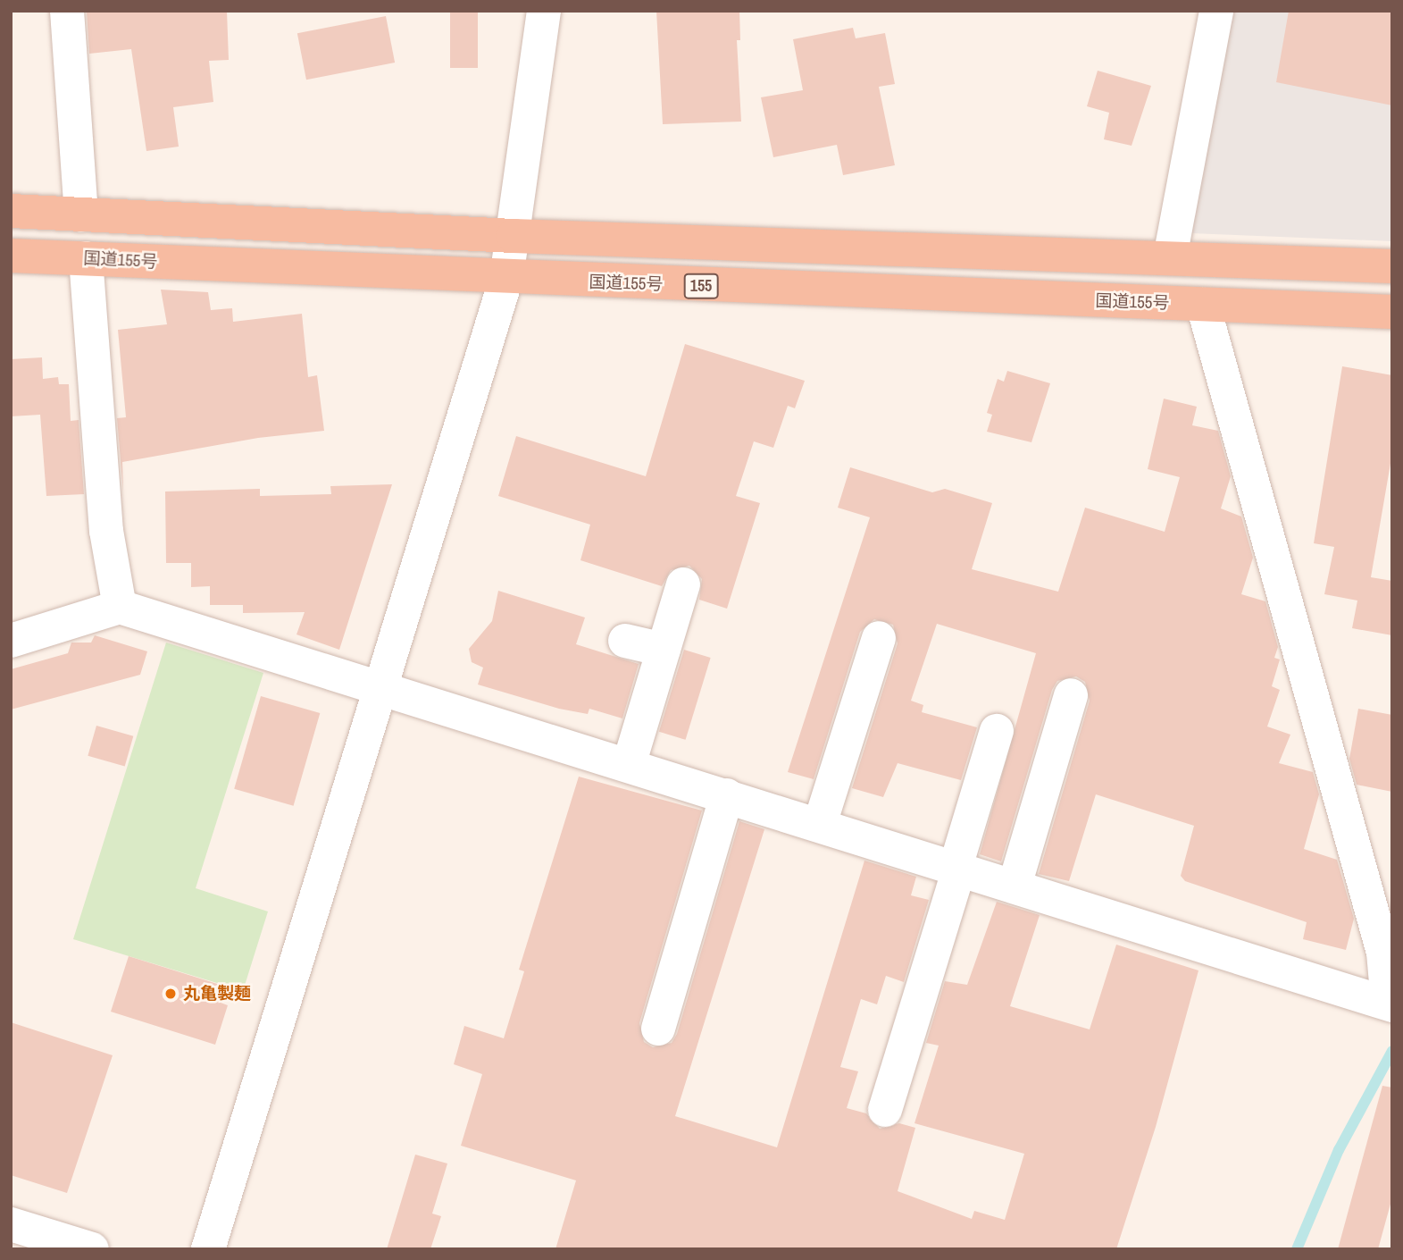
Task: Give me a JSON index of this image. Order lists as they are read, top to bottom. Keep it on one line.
{"streets":{"highway":["国道155号","155"]},"places":["丸亀製麺"]}
